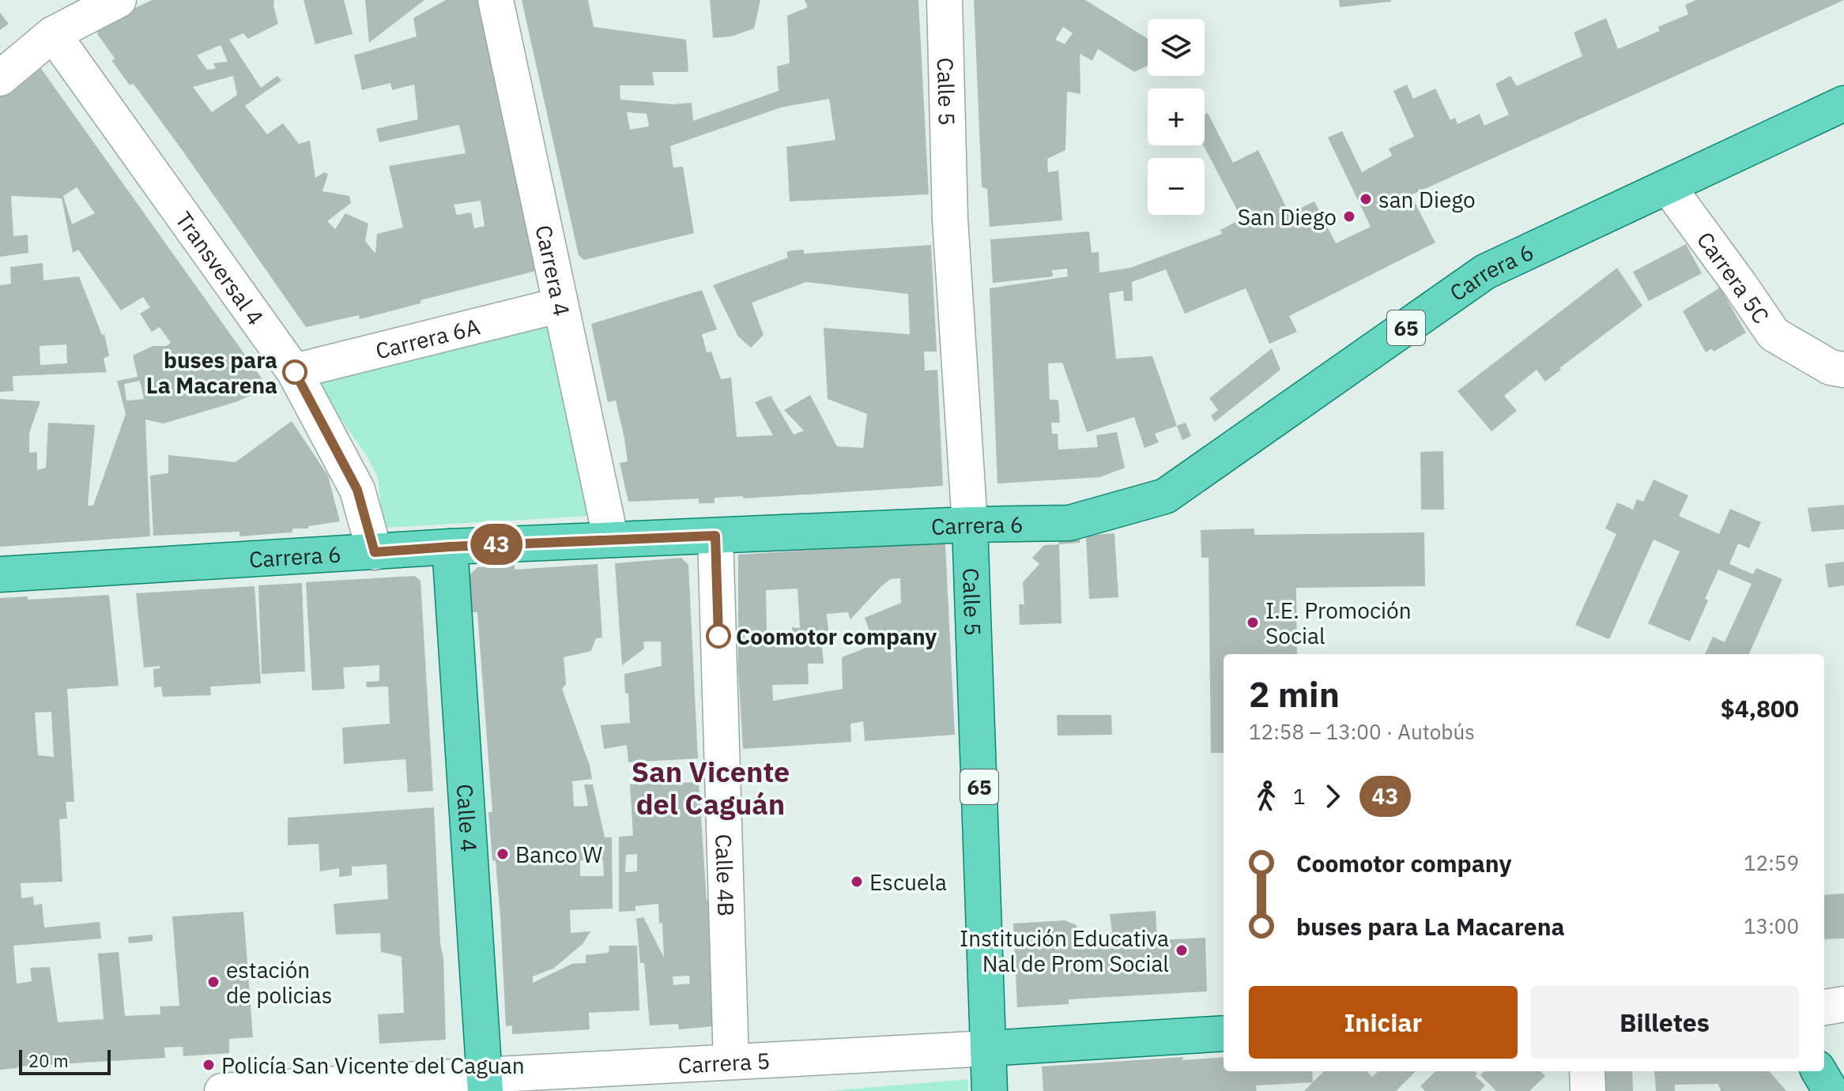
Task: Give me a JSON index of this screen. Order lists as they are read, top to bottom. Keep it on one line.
{"streets":{"main road":["Calle 5","Carrera 6","65","Calle 4","Carrera 5"],"street":["Transversal 4","Carrera 4","Carrera 5C","Carrera 6A","Calle 4B"]},"crossings":[["Calle 5","Carrera 6"],["Calle 5","Carrera 5"],["Transversal 4","Carrera 6"],["Transversal 4","Carrera 6A"],["Carrera 4","Carrera 6"],["Carrera 4","Carrera 6A"],["Carrera 6","Carrera 5C"],["Carrera 6","Calle 4"],["Carrera 6","Calle 4B"],["Calle 4","Carrera 5"],["Calle 4B","Carrera 5"]],"districts":["San Vicente del Caguán"],"places":["san Diego","San Diego","buses para La Macarena","I.E. Promoción Social","Coomotor company","Banco W","Escuela","Institución Educativa Nal de Prom Social","estación de policias","Policía San Vicente del Caguan"],"lines":["bus line 43"],"scale_bar":"20 m","page":{"on_map":"43","map_buttons":["+","−"],"heading":["2 min","12:58 – 13:00 · Autobús","$4,800"],"legs":["1","43"],"list":[{"name":"Coomotor company","value":"12:59"},{"name":"buses para La Macarena","value":"13:00"}],"buttons":["Iniciar","Billetes"],"scale":"20 m"}}
